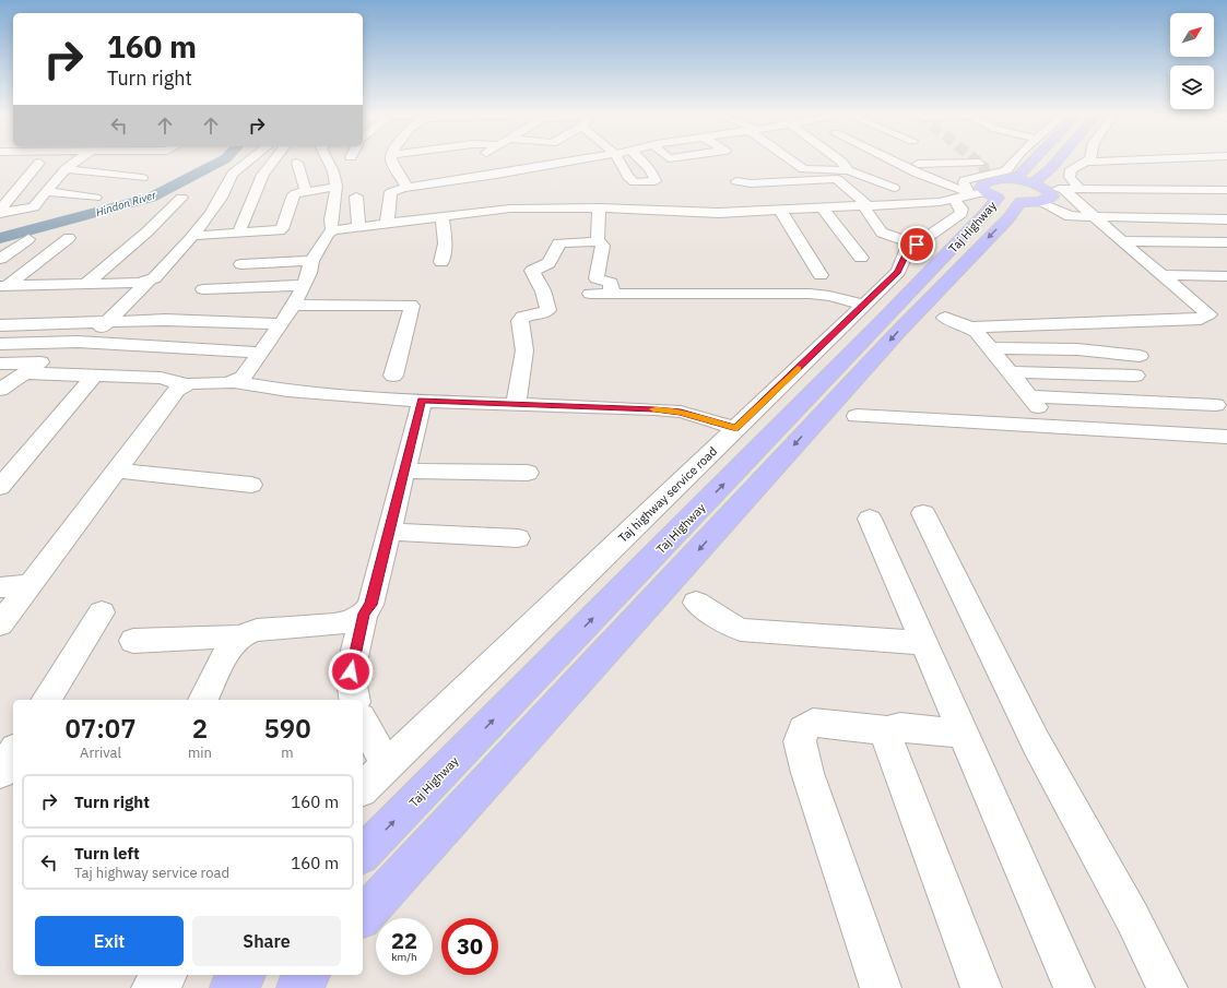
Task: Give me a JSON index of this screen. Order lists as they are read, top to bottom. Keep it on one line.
{"streets":{"main road":["Taj Highway"],"street":["Taj highway service road"]},"water":["Hindon River"],"north":"top right","page":{"turn":["160 m","Turn right"],"eta":["07:07","Arrival","2","min","590","m"],"list":[{"name":"Turn right","value":"160 m"},{"name":"Turn left","note":"Taj highway service road","value":"160 m"}],"buttons":["Exit","Share"],"speed":"22 km/h","limit":"30"}}
